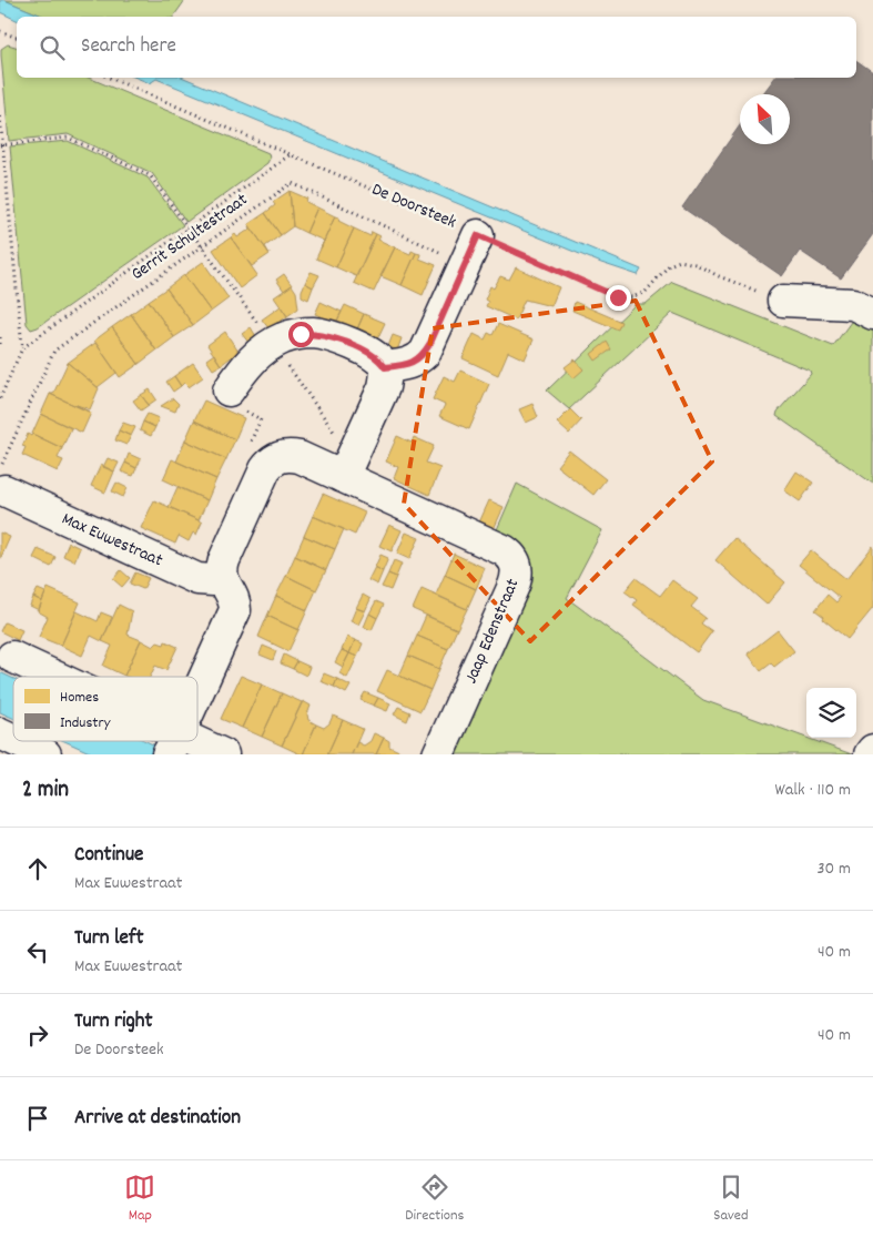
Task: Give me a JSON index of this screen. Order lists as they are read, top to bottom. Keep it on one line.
{"streets":{"street":["Max Euwestraat","Jaap Edenstraat"],"path":["De Doorsteek","Gerrit Schultestraat"]},"crossings":[["De Doorsteek","Gerrit Schultestraat"],["Gerrit Schultestraat","Max Euwestraat"]],"legend":["Homes","Industry"],"north":"top left","page":{"search":"Search here","heading":["2 min","Walk · 110 m"],"list":[["Continue","Max Euwestraat","30 m"],["Turn left","Max Euwestraat","40 m"],["Turn right","De Doorsteek","40 m"],"Arrive at destination"],"nav":["Map","Directions","Saved"]}}
